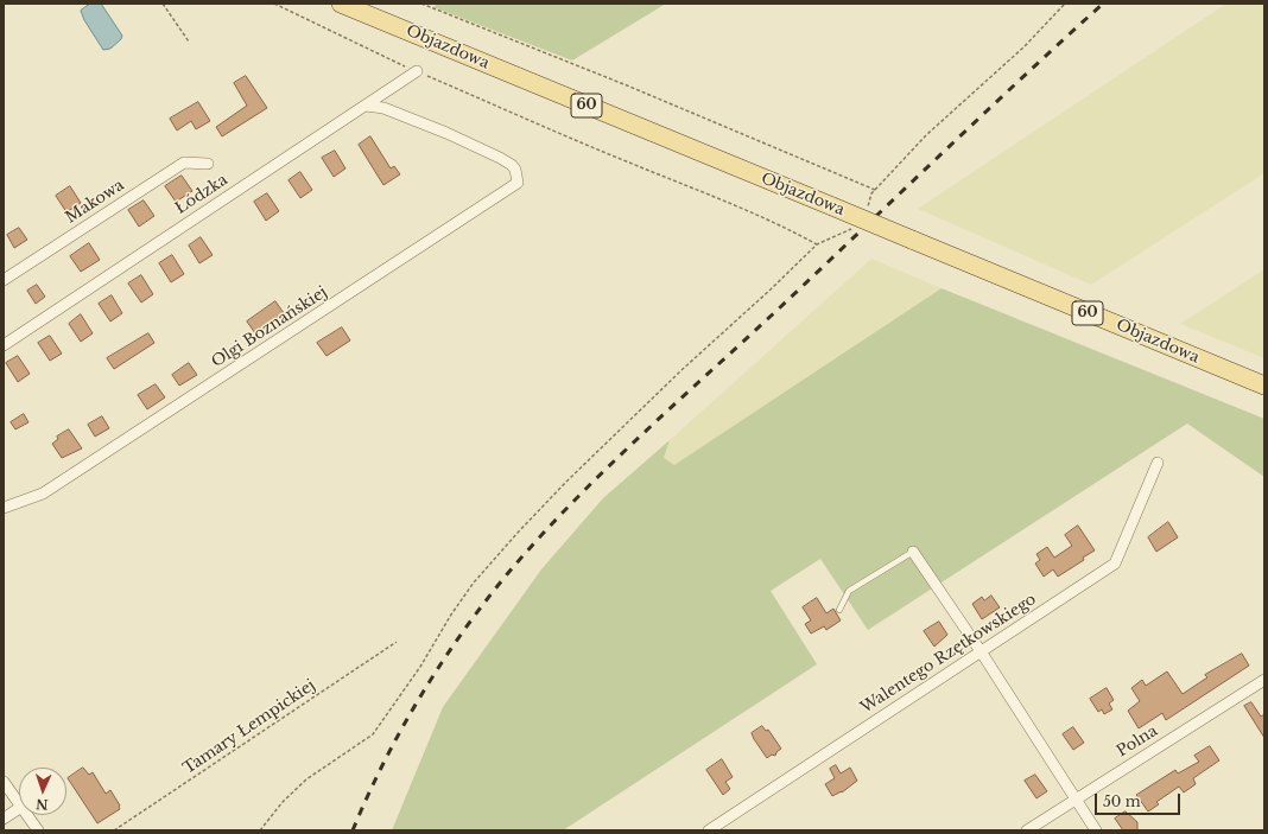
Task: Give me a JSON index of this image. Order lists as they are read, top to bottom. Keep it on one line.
{"streets":{"main road":["Objazdowa","60"],"street":["Łódzka","Makowa","Olgi Boznańskiej","Walentego Rzętkowskiego","Polna"],"path":["Tamary Łempickiej"]},"crossings":[["Łódzka","Olgi Boznańskiej"]],"scale_bar":"50 m","north":"bottom"}
